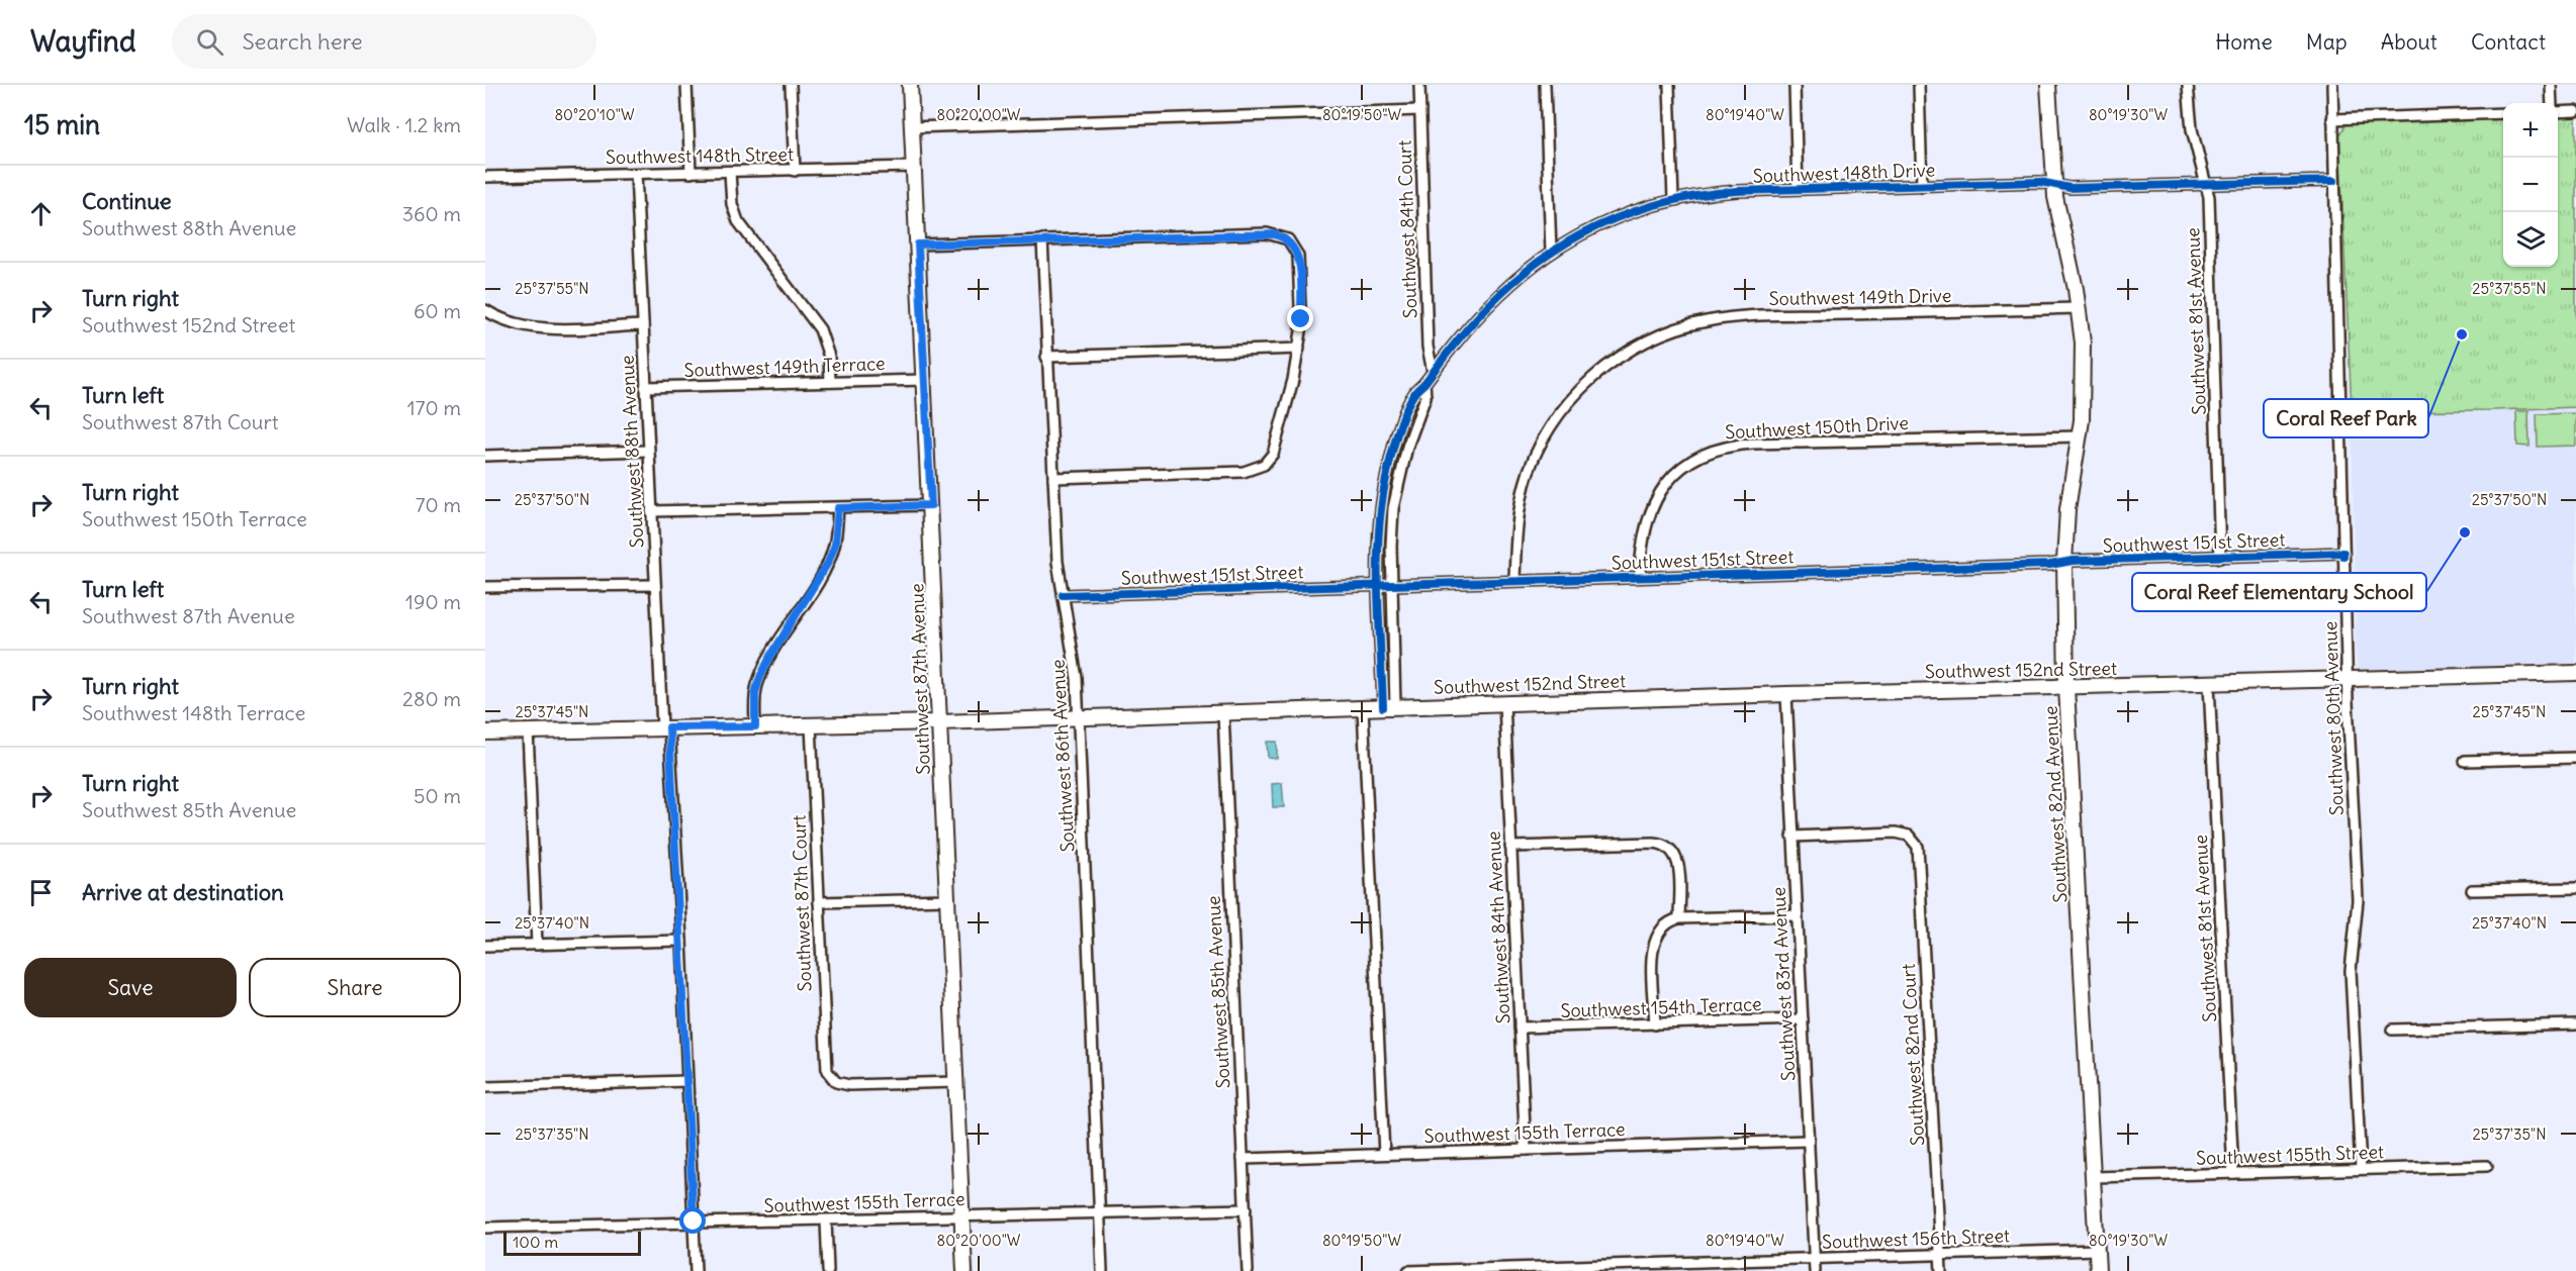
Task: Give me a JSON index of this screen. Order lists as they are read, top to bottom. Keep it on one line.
{"streets":{"street":["Southwest 148th Street","Southwest 148th Drive","Southwest 84th Court","Southwest 149th Drive","Southwest 81st Avenue","Southwest 149th Terrace","Southwest 150th Drive","Southwest 88th Avenue","Southwest 151st Street","Southwest 152nd Street","Southwest 87th Avenue","Southwest 80th Avenue","Southwest 86th Avenue","Southwest 82nd Avenue","Southwest 87th Court","Southwest 84th Avenue","Southwest 83rd Avenue","Southwest 85th Avenue","Southwest 154th Terrace","Southwest 82nd Court","Southwest 155th Terrace","Southwest 155th Street","Southwest 156th Street"]},"crossings":[["Southwest 148th Street","Southwest 88th Avenue"],["Southwest 148th Street","Southwest 87th Avenue"],["Southwest 148th Drive","Southwest 84th Court"],["Southwest 148th Drive","Southwest 81st Avenue"],["Southwest 148th Drive","Southwest 80th Avenue"],["Southwest 148th Drive","Southwest 82nd Avenue"],["Southwest 149th Drive","Southwest 151st Street"],["Southwest 149th Drive","Southwest 82nd Avenue"],["Southwest 81st Avenue","Southwest 151st Street"],["Southwest 81st Avenue","Southwest 152nd Street"],["Southwest 81st Avenue","Southwest 155th Street"],["Southwest 149th Terrace","Southwest 88th Avenue"],["Southwest 149th Terrace","Southwest 87th Avenue"],["Southwest 150th Drive","Southwest 151st Street"],["Southwest 150th Drive","Southwest 82nd Avenue"],["Southwest 88th Avenue","Southwest 152nd Street"],["Southwest 88th Avenue","Southwest 155th Terrace"],["Southwest 151st Street","Southwest 80th Avenue"],["Southwest 151st Street","Southwest 86th Avenue"],["Southwest 151st Street","Southwest 82nd Avenue"],["Southwest 152nd Street","Southwest 87th Avenue"],["Southwest 152nd Street","Southwest 80th Avenue"],["Southwest 152nd Street","Southwest 86th Avenue"],["Southwest 152nd Street","Southwest 82nd Avenue"],["Southwest 152nd Street","Southwest 87th Court"],["Southwest 152nd Street","Southwest 84th Avenue"],["Southwest 152nd Street","Southwest 83rd Avenue"],["Southwest 152nd Street","Southwest 85th Avenue"],["Southwest 87th Avenue","Southwest 87th Court"],["Southwest 87th Avenue","Southwest 155th Terrace"],["Southwest 80th Avenue","Southwest 155th Street"],["Southwest 86th Avenue","Southwest 155th Terrace"],["Southwest 82nd Avenue","Southwest 155th Street"],["Southwest 82nd Avenue","Southwest 156th Street"],["Southwest 84th Avenue","Southwest 154th Terrace"],["Southwest 84th Avenue","Southwest 155th Terrace"],["Southwest 83rd Avenue","Southwest 154th Terrace"],["Southwest 83rd Avenue","Southwest 82nd Court"],["Southwest 83rd Avenue","Southwest 155th Terrace"],["Southwest 83rd Avenue","Southwest 156th Street"],["Southwest 85th Avenue","Southwest 155th Terrace"],["Southwest 82nd Court","Southwest 156th Street"]],"places":["Coral Reef Park","Coral Reef Elementary School"],"scale_bar":"100 m","page":{"header":"Wayfind","search":"Search here","nav":["Home","Map","About","Contact"],"heading":["15 min","Walk · 1.2 km"],"map_buttons":["+","−"],"list":[["Continue","Southwest 88th Avenue","360 m"],["Turn right","Southwest 152nd Street","60 m"],["Turn left","Southwest 87th Court","170 m"],["Turn right","Southwest 150th Terrace","70 m"],["Turn left","Southwest 87th Avenue","190 m"],["Turn right","Southwest 148th Terrace","280 m"],["Turn right","Southwest 85th Avenue","50 m"],"Arrive at destination"],"buttons":["Save","Share"],"scale":"100 m"},"coordinates":["80°20'10\"W","80°20'00\"W","80°19'50\"W","80°19'40\"W","80°19'30\"W","25°37'55\"N","25°37'50\"N","25°37'45\"N","25°37'40\"N","25°37'35\"N"]}
